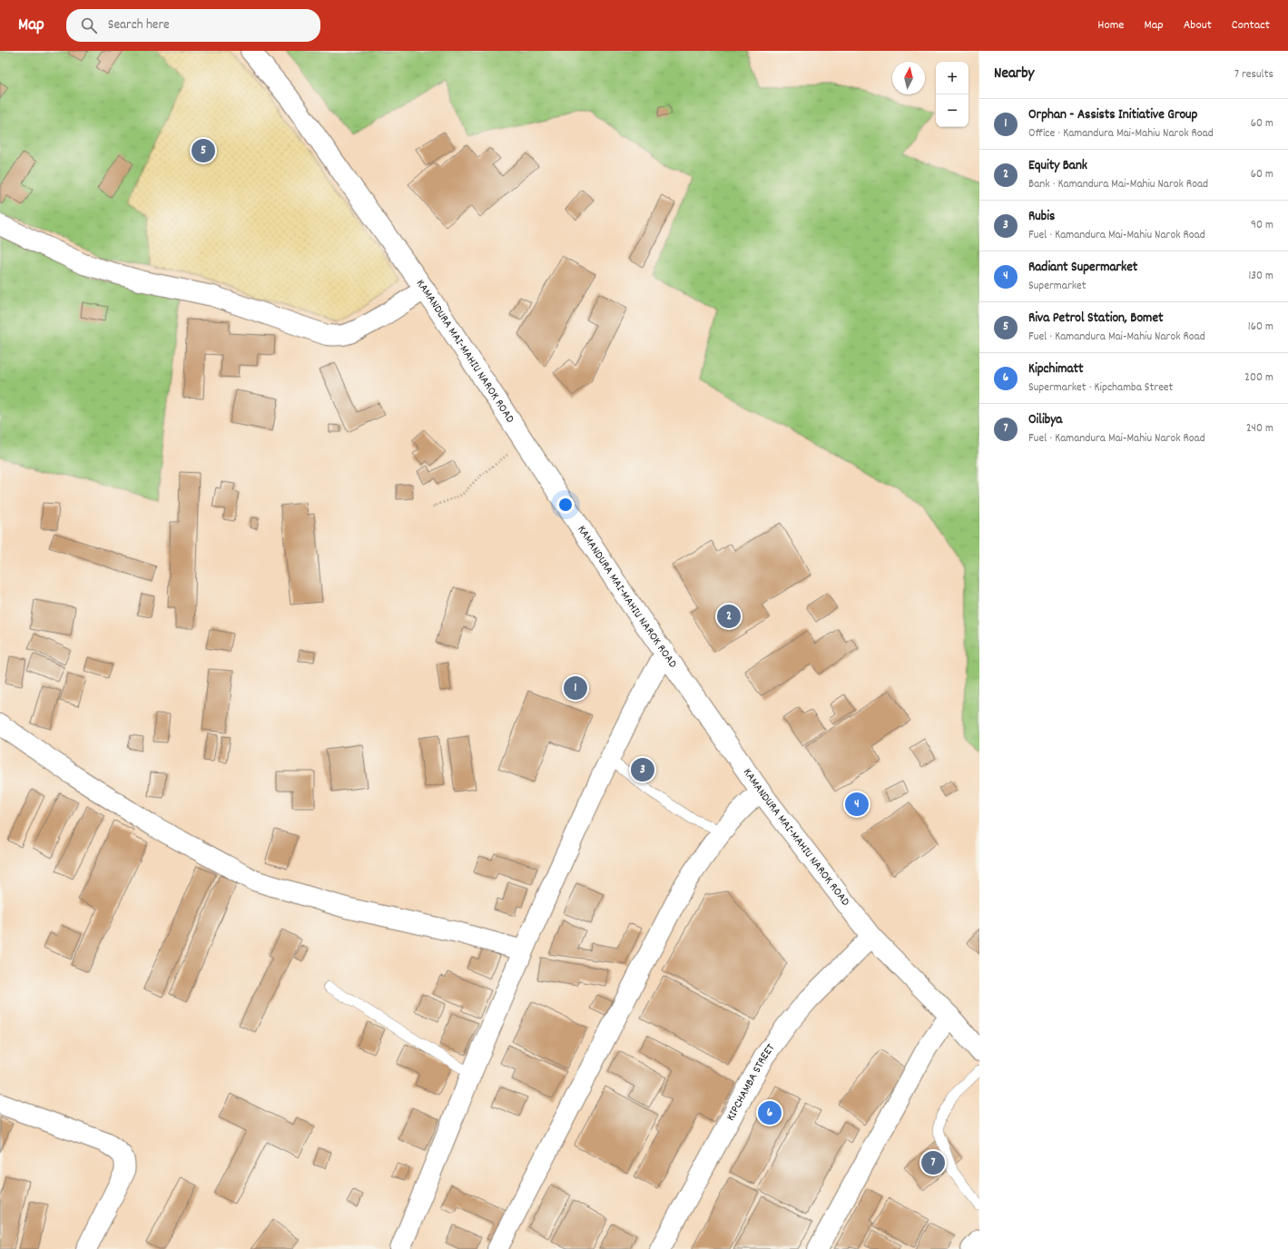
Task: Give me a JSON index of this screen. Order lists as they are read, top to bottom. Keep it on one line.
{"streets":{"main road":["KAMANDURA MAI-MAHIU NAROK ROAD","KIPCHAMBA STREET"]},"crossings":[["KAMANDURA MAI-MAHIU NAROK ROAD","KIPCHAMBA STREET"]],"north":"top","page":{"header":"Map","search":"Search here","nav":["Home","Map","About","Contact"],"heading":["Nearby","7 results"],"map_buttons":["+","−"],"list":[{"mark":"1","name":"Orphan - Assists Initiative Group","note":"Office · Kamandura Mai-Mahiu Narok Road","value":"60 m"},{"mark":"2","name":"Equity Bank","note":"Bank · Kamandura Mai-Mahiu Narok Road","value":"60 m"},{"mark":"3","name":"Rubis","note":"Fuel · Kamandura Mai-Mahiu Narok Road","value":"90 m"},{"mark":"4","name":"Radiant Supermarket","note":"Supermarket","value":"130 m"},{"mark":"5","name":"Riva Petrol Station, Bomet","note":"Fuel · Kamandura Mai-Mahiu Narok Road","value":"160 m"},{"mark":"6","name":"Kipchimatt","note":"Supermarket · Kipchamba Street","value":"200 m"},{"mark":"7","name":"Oilibya","note":"Fuel · Kamandura Mai-Mahiu Narok Road","value":"240 m"}],"pins":["5","2","1","3","4","6","7"]}}
